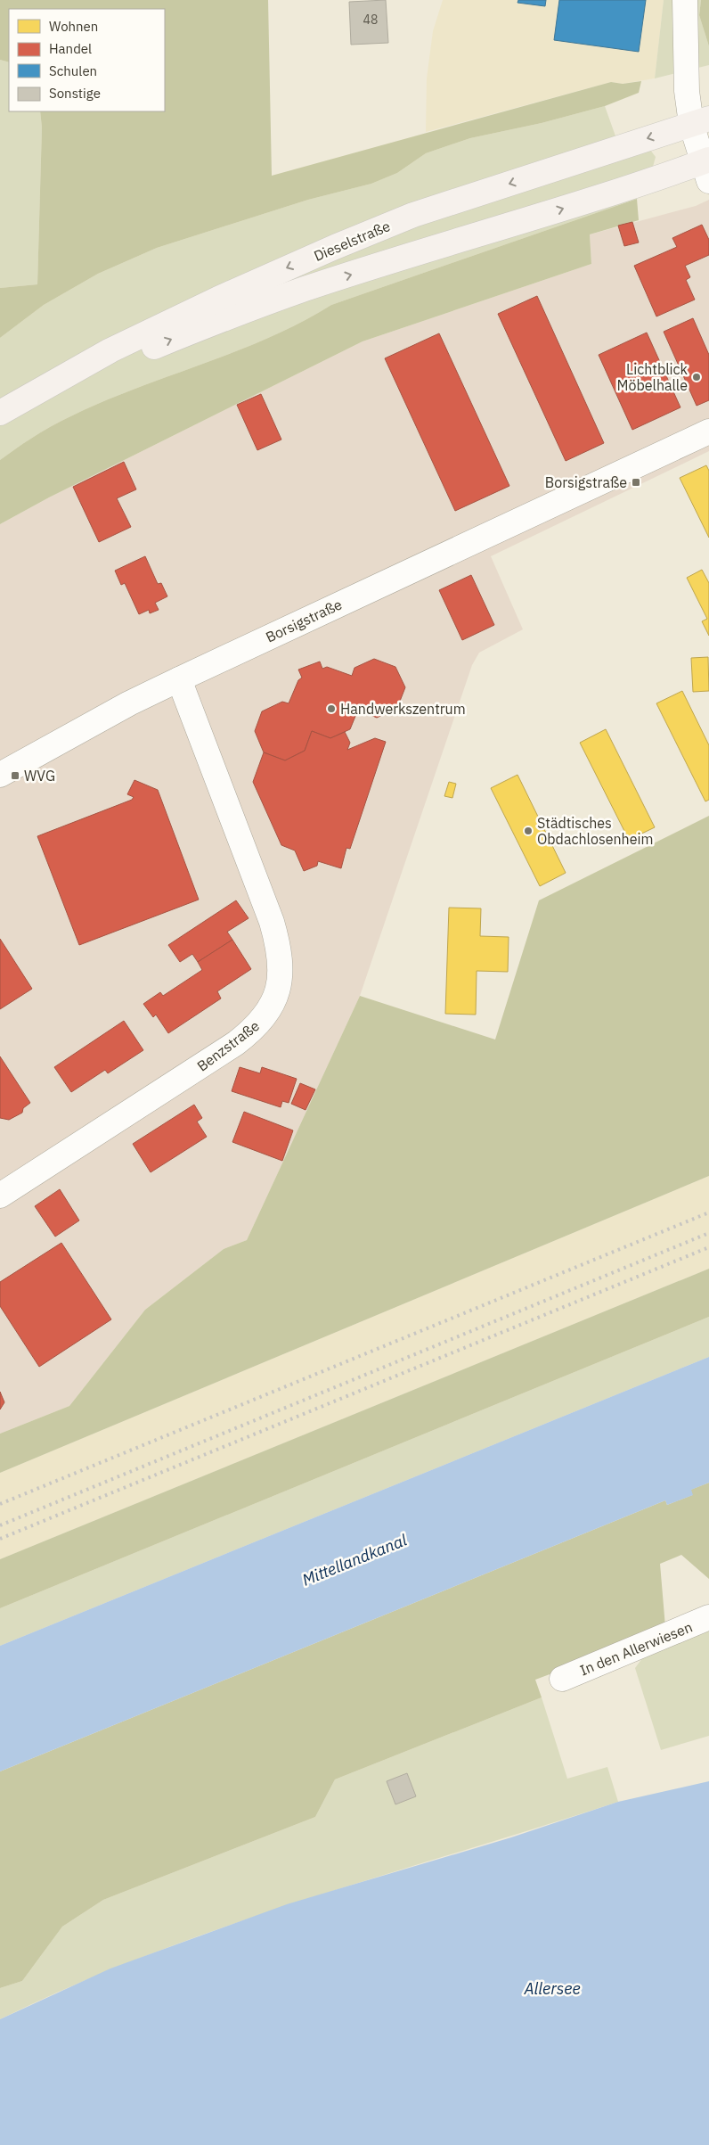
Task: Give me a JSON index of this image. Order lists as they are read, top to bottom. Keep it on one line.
{"streets":{"main road":["Dieselstraße"],"street":["Borsigstraße","Benzstraße","In den Allerwiesen"]},"crossings":[["Borsigstraße","Benzstraße"]],"water":["Mittellandkanal","Allersee"],"places":{"other":["Lichtblick Möbelhalle","Handwerkszentrum","Städtisches Obdachlosenheim"],"transit":["Borsigstraße","WVG"]},"house_numbers":["48"],"legend":["Wohnen","Handel","Schulen","Sonstige"]}
